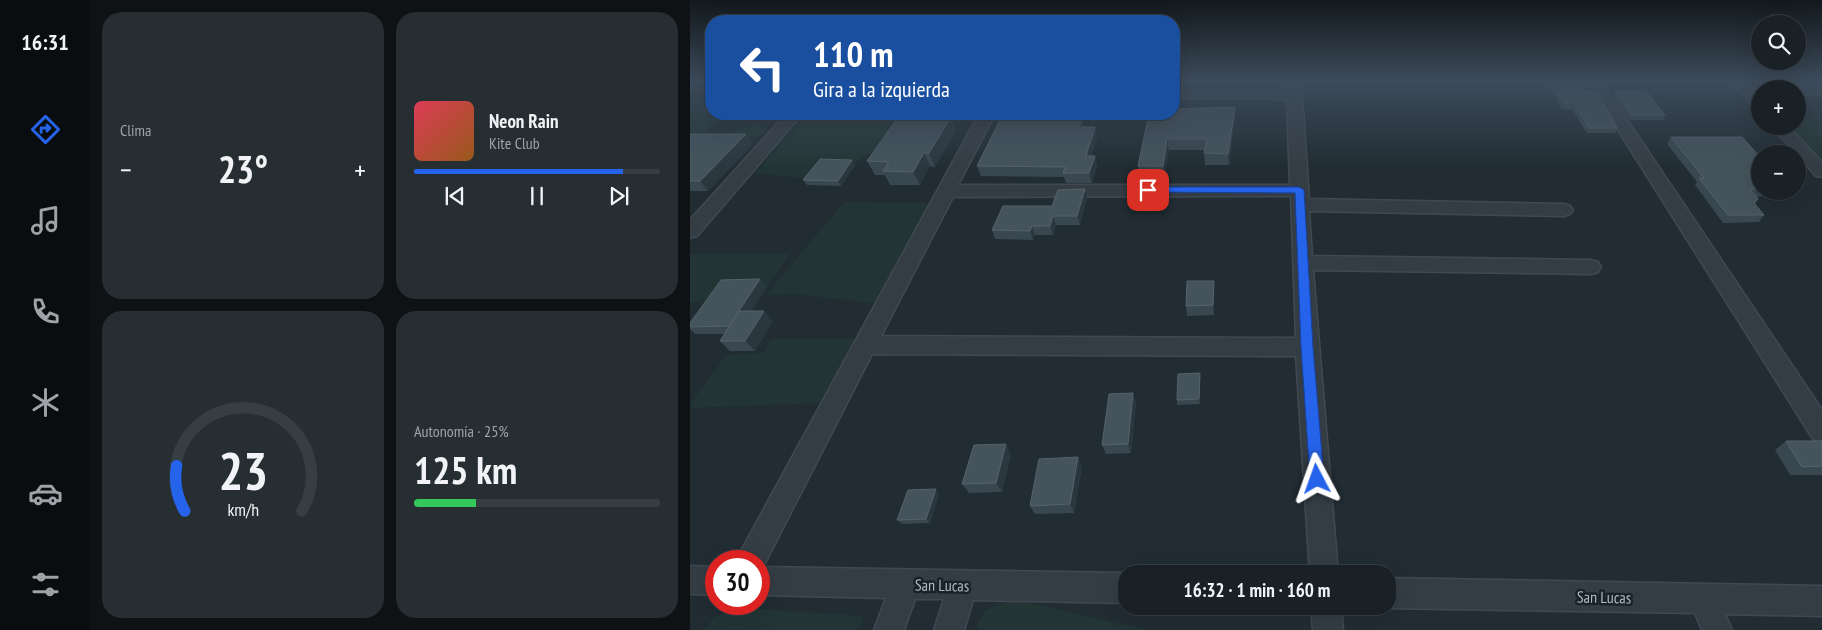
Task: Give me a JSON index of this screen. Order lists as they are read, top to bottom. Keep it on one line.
{"streets":{"street":["San Lucas"]},"page":{"tabs":"16:31","tile":["Clima",["Autonomía · 25%","125 km"]],"map_buttons":["+","−"],"turn":["110 m","Gira a la izquierda"],"song":["Neon Rain","Kite Club"],"heat":["−","23°","+"],"limit":"30","trip":"16:32 · 1 min · 160 m","gauge":["23","km/h"]}}
